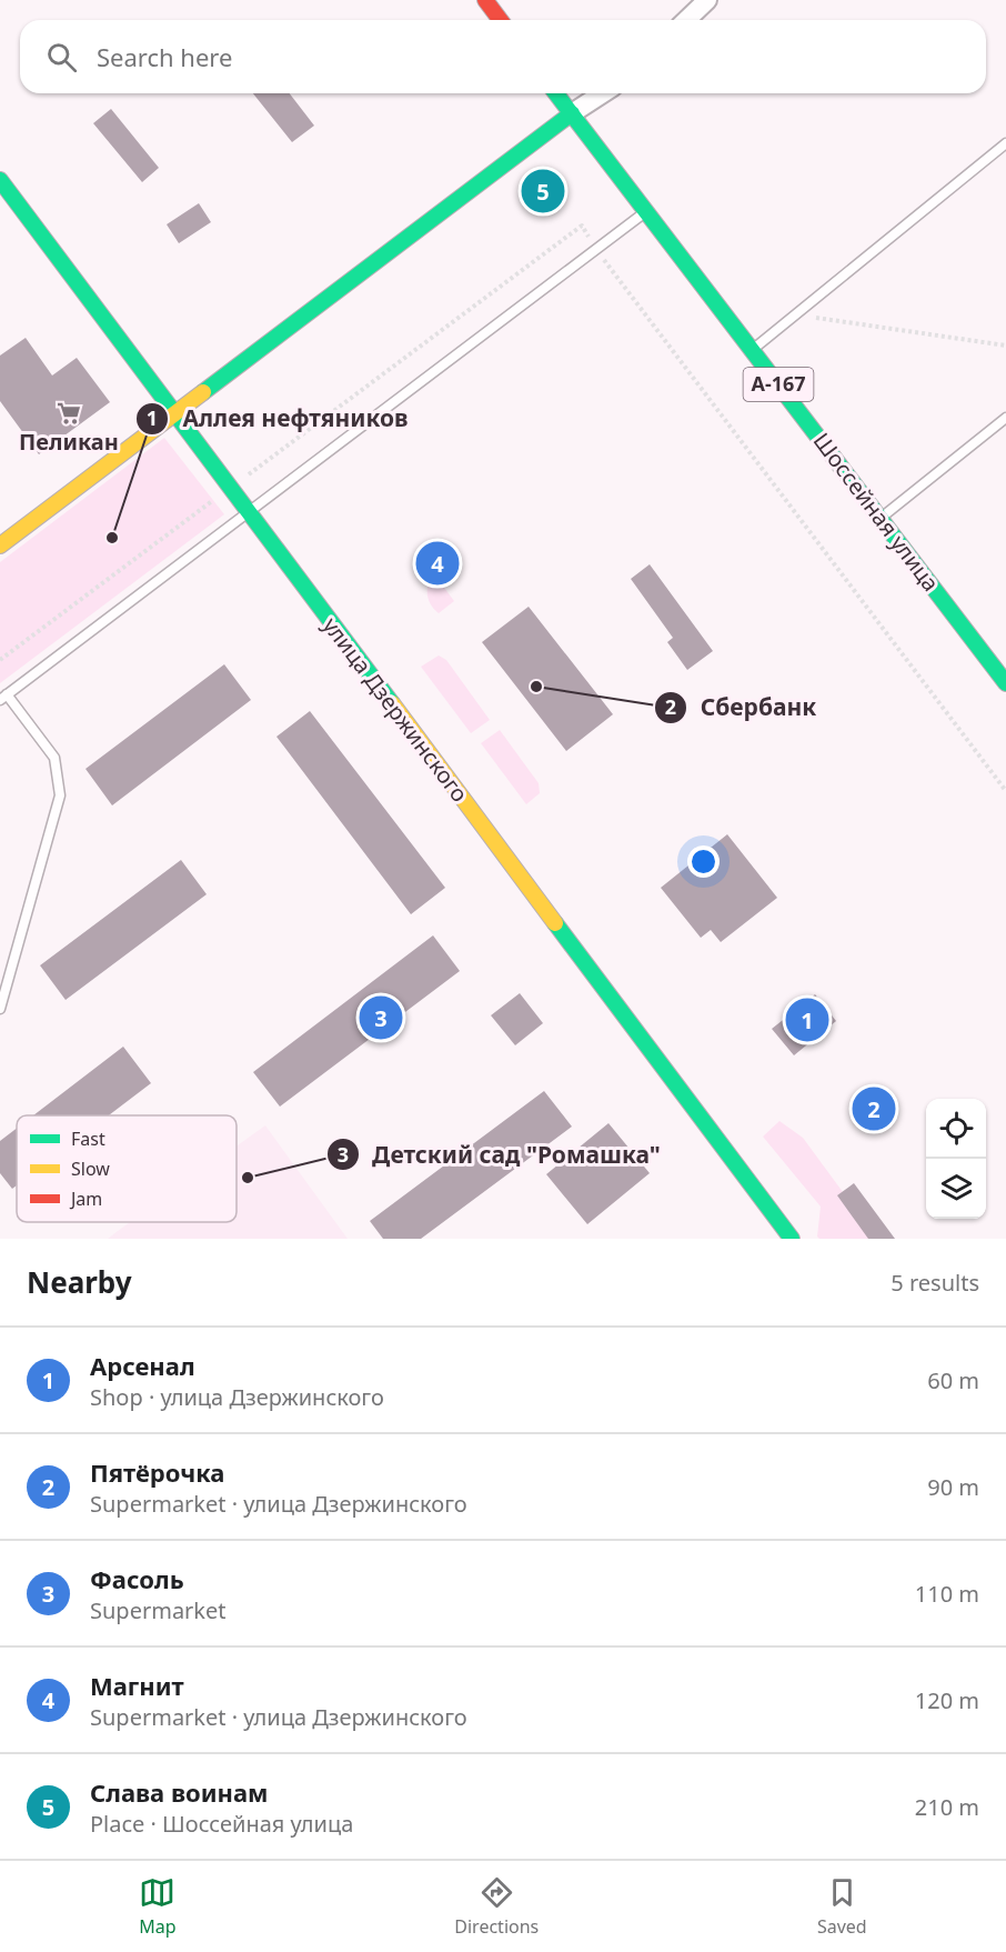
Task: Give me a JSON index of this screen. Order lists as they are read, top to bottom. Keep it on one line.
{"streets":{"main road":["А-167","Шоссейная улица","улица Дзержинского"]},"places":{"supermarket":["Пеликан"],"other":["Аллея нефтяников","Сбербанк","Детский сад \"Ромашка\""]},"legend":["Fast","Slow","Jam"],"page":{"search":"Search here","pins":["5","4","3","1","2"],"heading":["Nearby","5 results"],"list":[{"mark":"1","name":"Арсенал","note":"Shop · улица Дзержинского","value":"60 m"},{"mark":"2","name":"Пятёрочка","note":"Supermarket · улица Дзержинского","value":"90 m"},{"mark":"3","name":"Фасоль","note":"Supermarket","value":"110 m"},{"mark":"4","name":"Магнит","note":"Supermarket · улица Дзержинского","value":"120 m"},{"mark":"5","name":"Слава воинам","note":"Place · Шоссейная улица","value":"210 m"}],"nav":["Map","Directions","Saved"]}}
